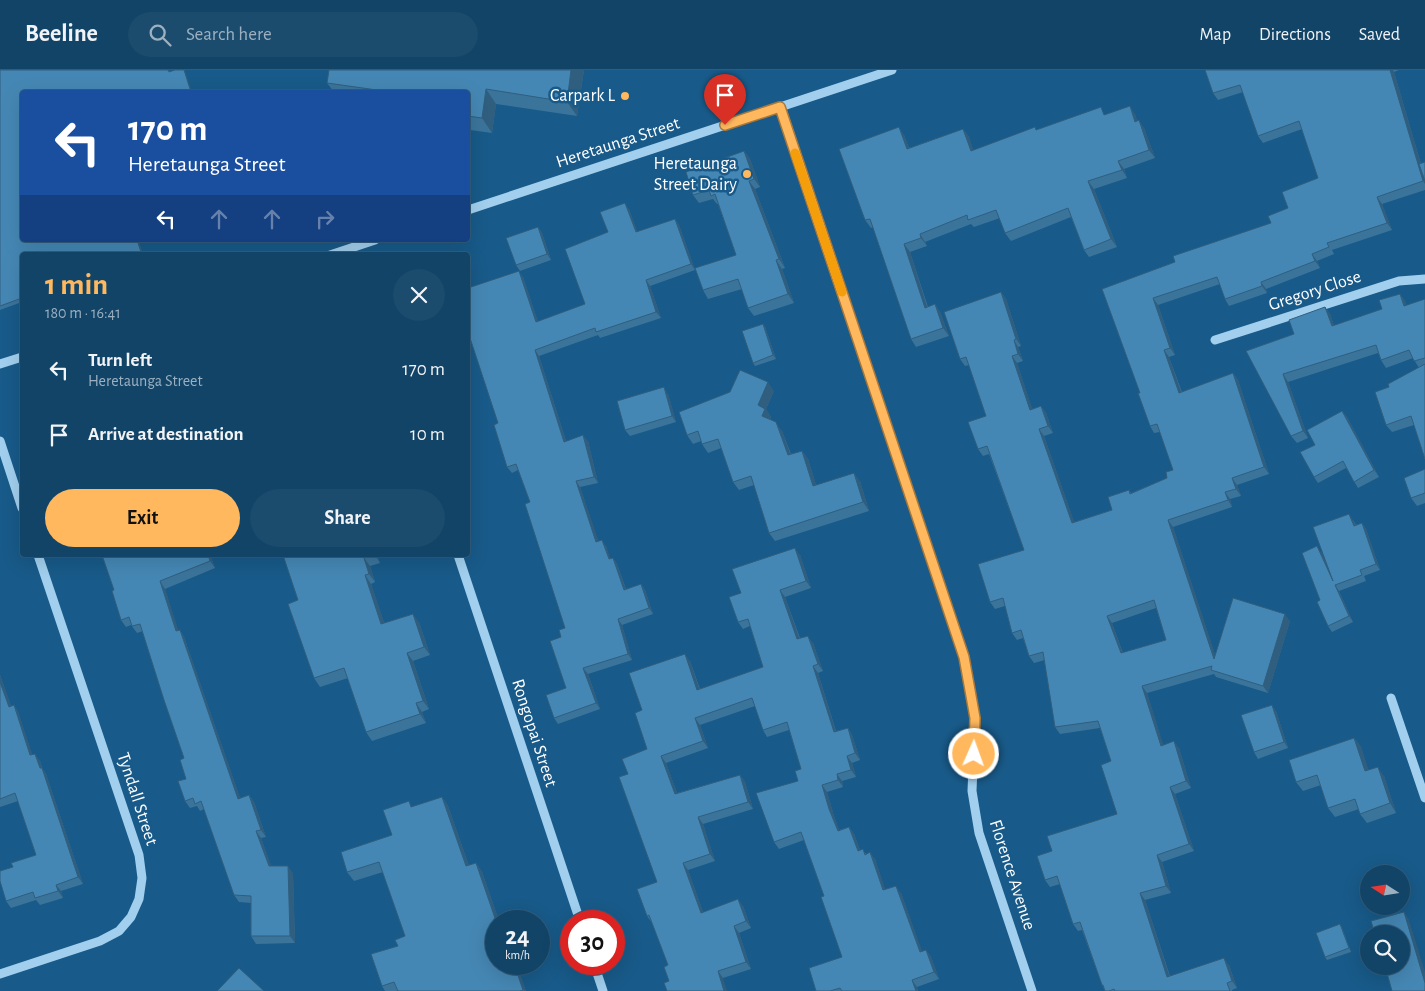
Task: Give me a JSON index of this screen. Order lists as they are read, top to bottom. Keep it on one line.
{"streets":{"street":["Heretaunga Street","Gregory Close","Rongopai Street","Tyndall Street","Florence Avenue"]},"crossings":[["Heretaunga Street","Florence Avenue"]],"places":["Carpark L","Heretaunga Street Dairy"],"north":"left","page":{"header":"Beeline","search":"Search here","nav":["Map","Directions","Saved"],"turn":["170 m","Heretaunga Street"],"heading":["1 min","180 m · 16:41"],"list":[{"name":"Turn left","note":"Heretaunga Street","value":"170 m"},{"name":"Arrive at destination","value":"10 m"}],"buttons":["Exit","Share"],"speed":"24 km/h","limit":"30"}}
